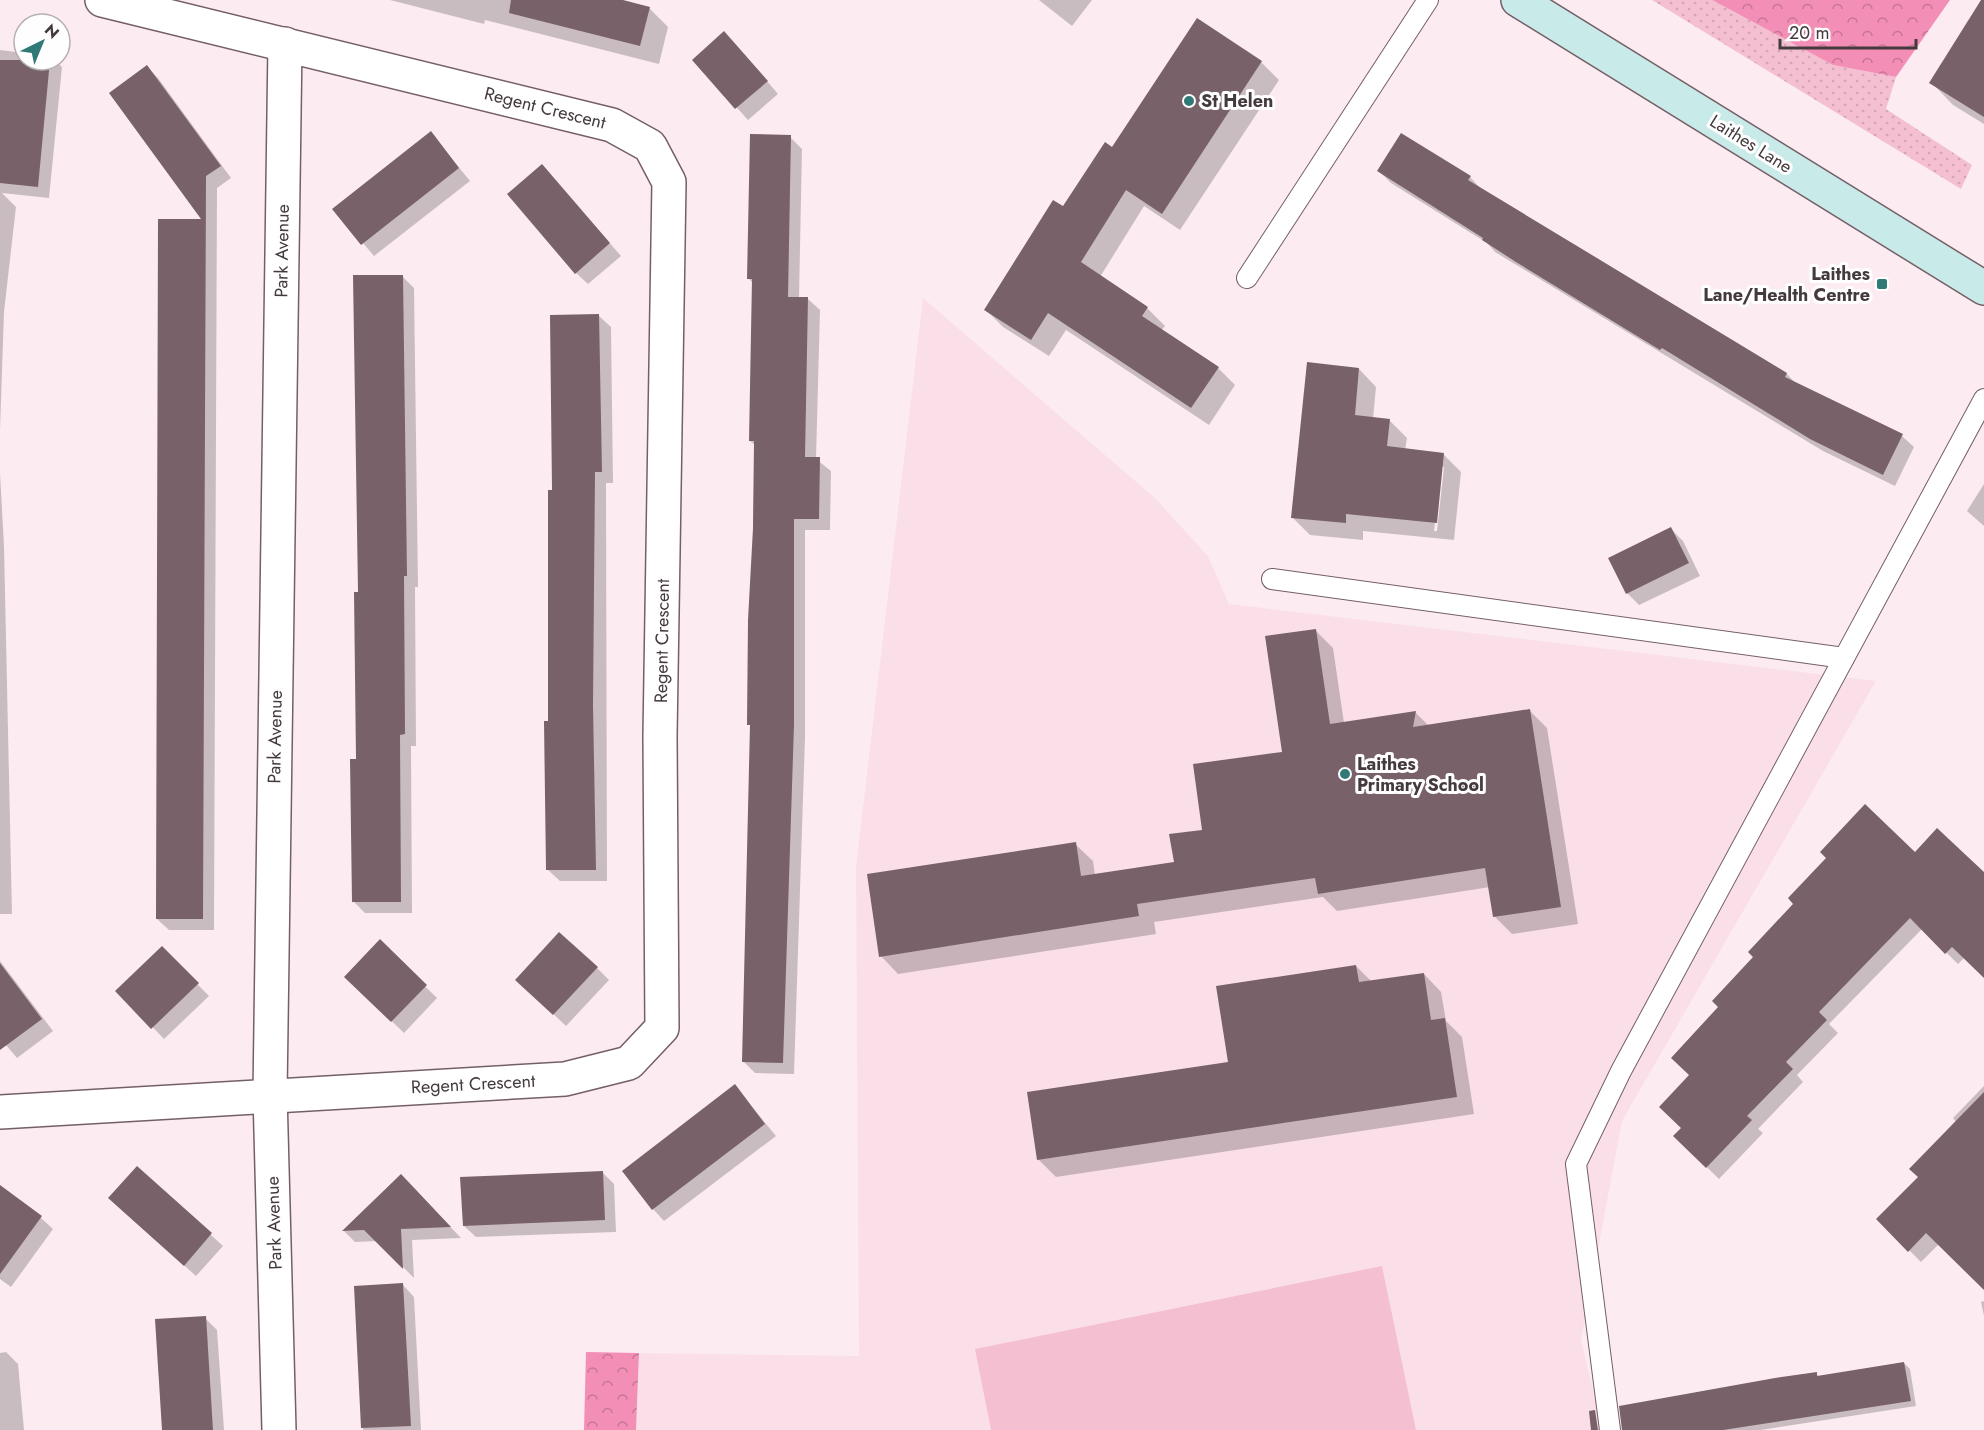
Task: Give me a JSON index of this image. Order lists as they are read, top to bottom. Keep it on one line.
{"streets":{"main road":["Laithes Lane"],"street":["Regent Crescent","Park Avenue"]},"crossings":[["Regent Crescent","Park Avenue"]],"places":{"other":["St Helen","Laithes Primary School"],"transit":["Laithes Lane/Health Centre"]},"scale_bar":"20 m","north":"top right"}
